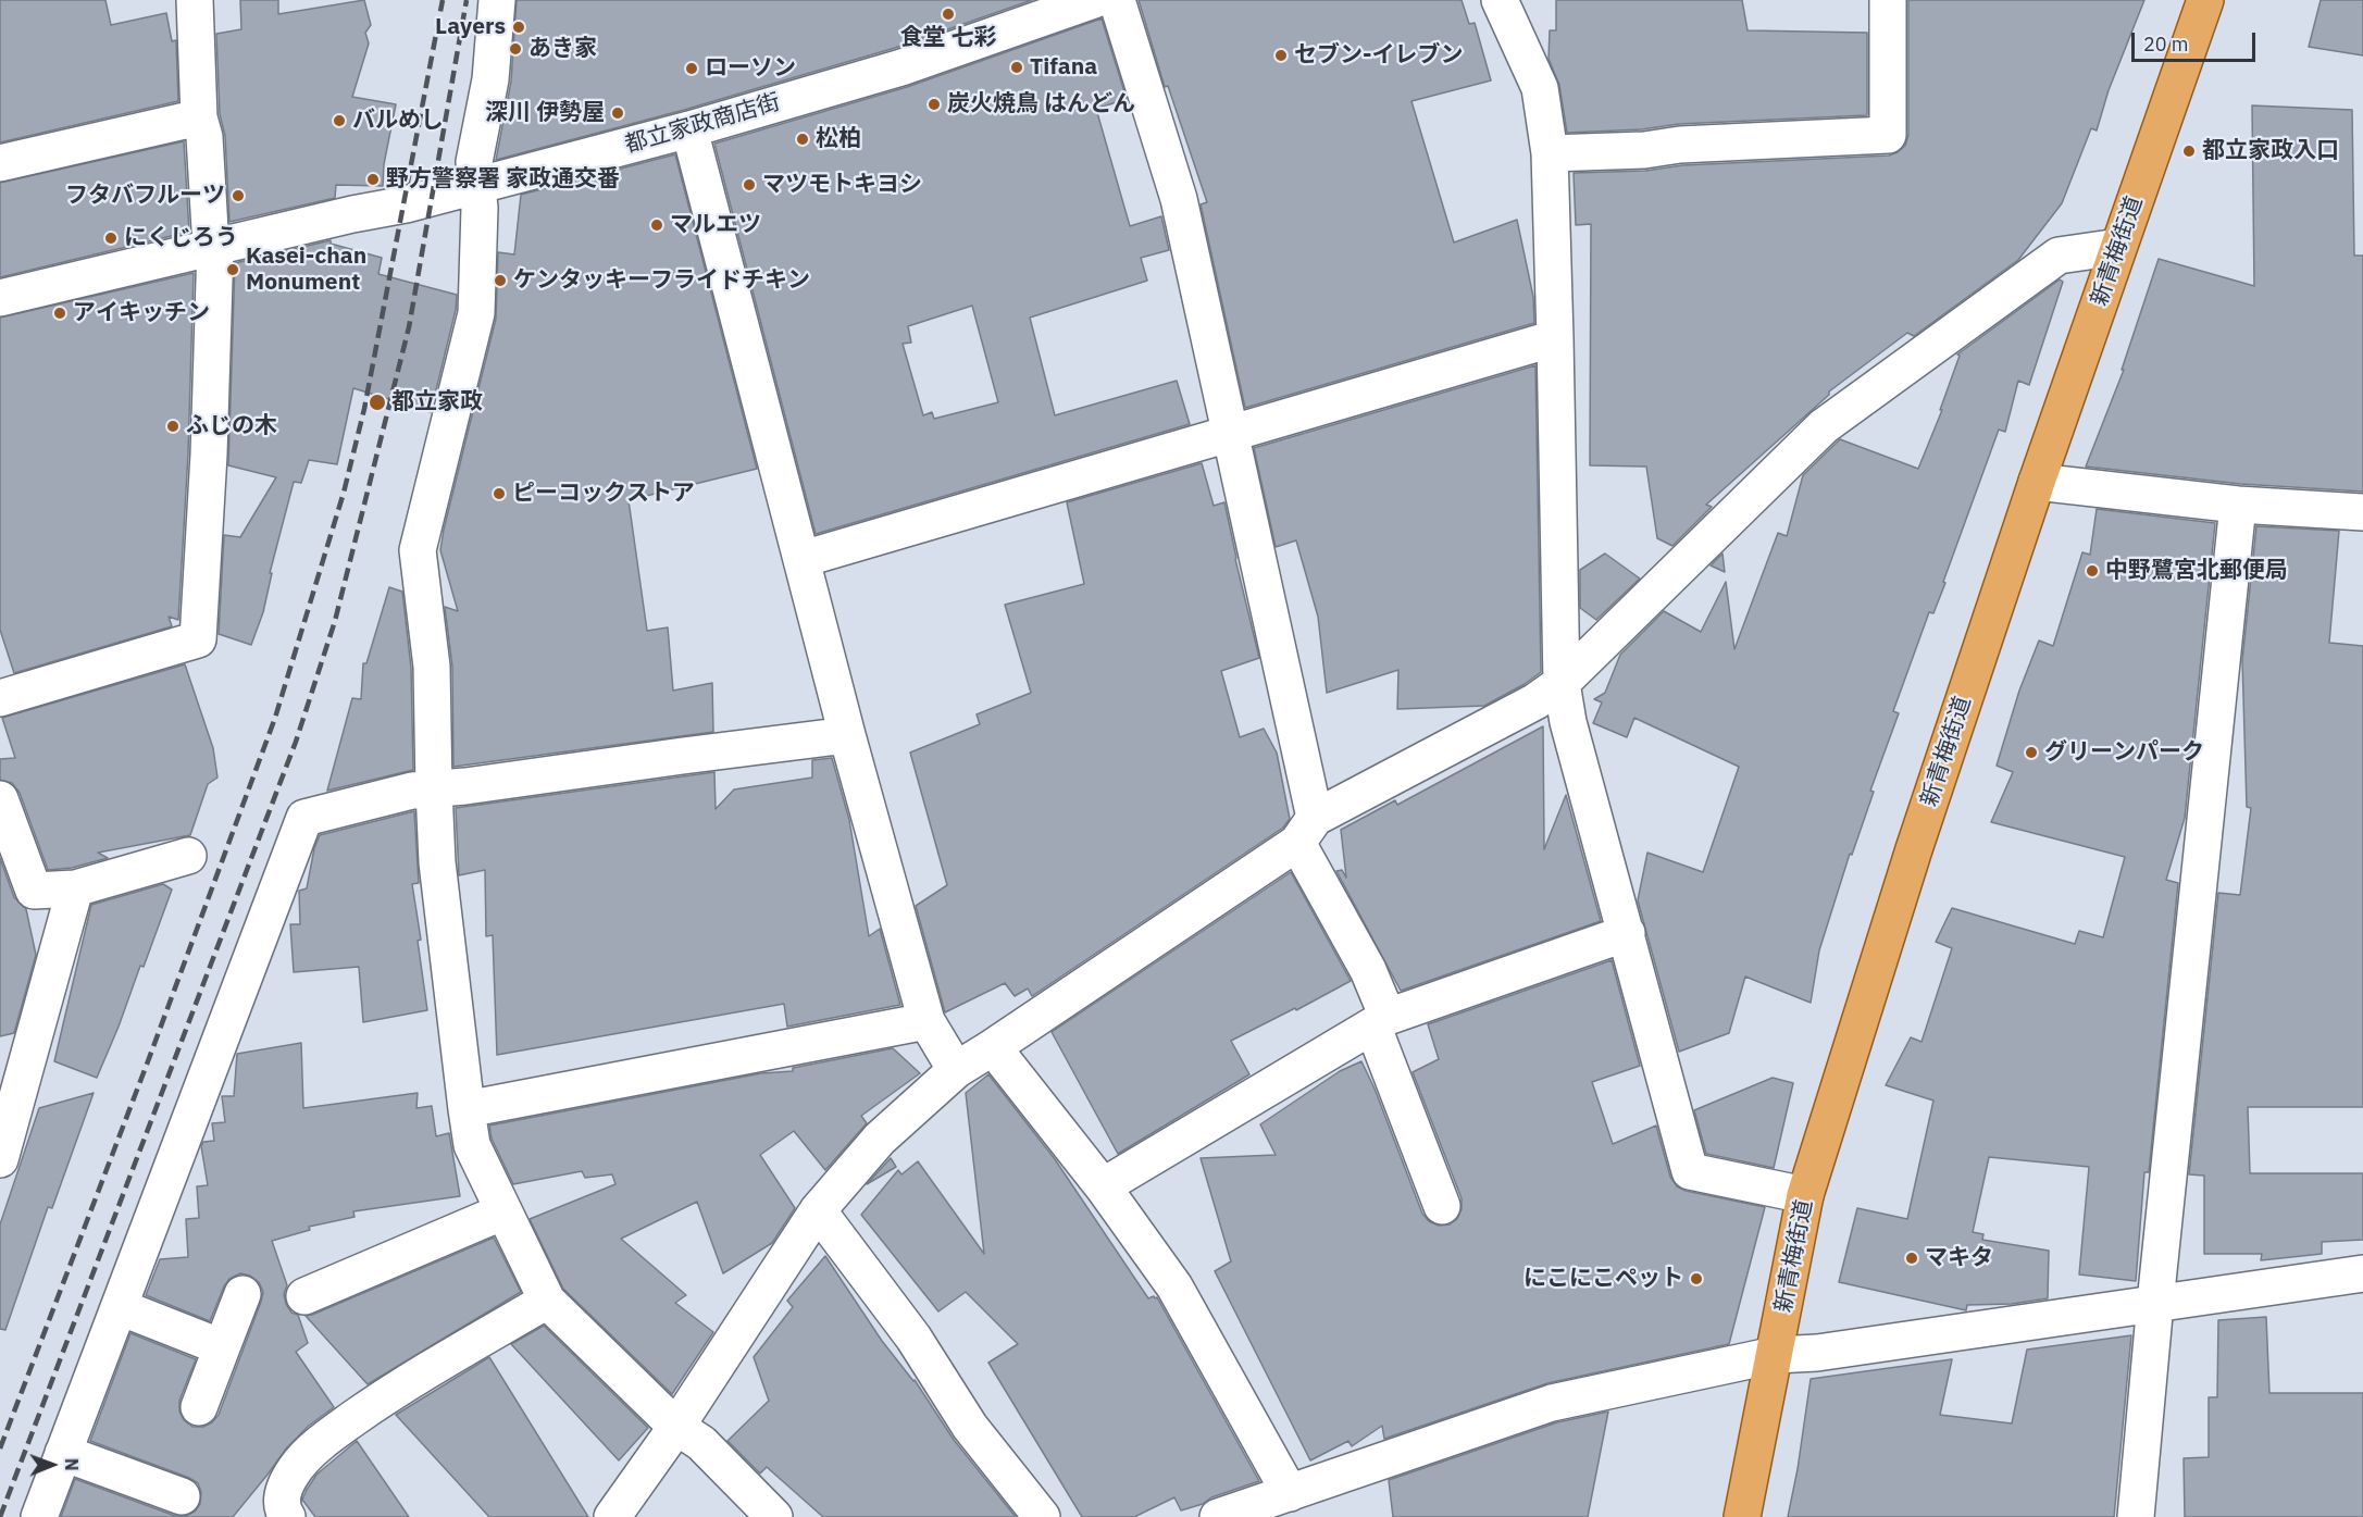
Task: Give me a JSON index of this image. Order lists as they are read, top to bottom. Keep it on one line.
{"streets":{"main road":["新青梅街道"],"street":["都立家政商店街"]},"places":["食堂 七彩","Layers","あき家","セブン-イレブン","Tifana","ローソン","炭火焼鳥 はんどん","深川 伊勢屋","バルめし","松柏","都立家政入口","野方警察署 家政通交番","マツモトキヨシ","フタバフルーツ","マルエツ","にくじろう","Kasei-chan Monument","ケンタッキーフライドチキン","アイキッチン","都立家政","ふじの木","ピーコックストア","中野鷺宮北郵便局","グリーンパーク","マキタ","にこにこペット"],"scale_bar":"20 m","north":"right"}
